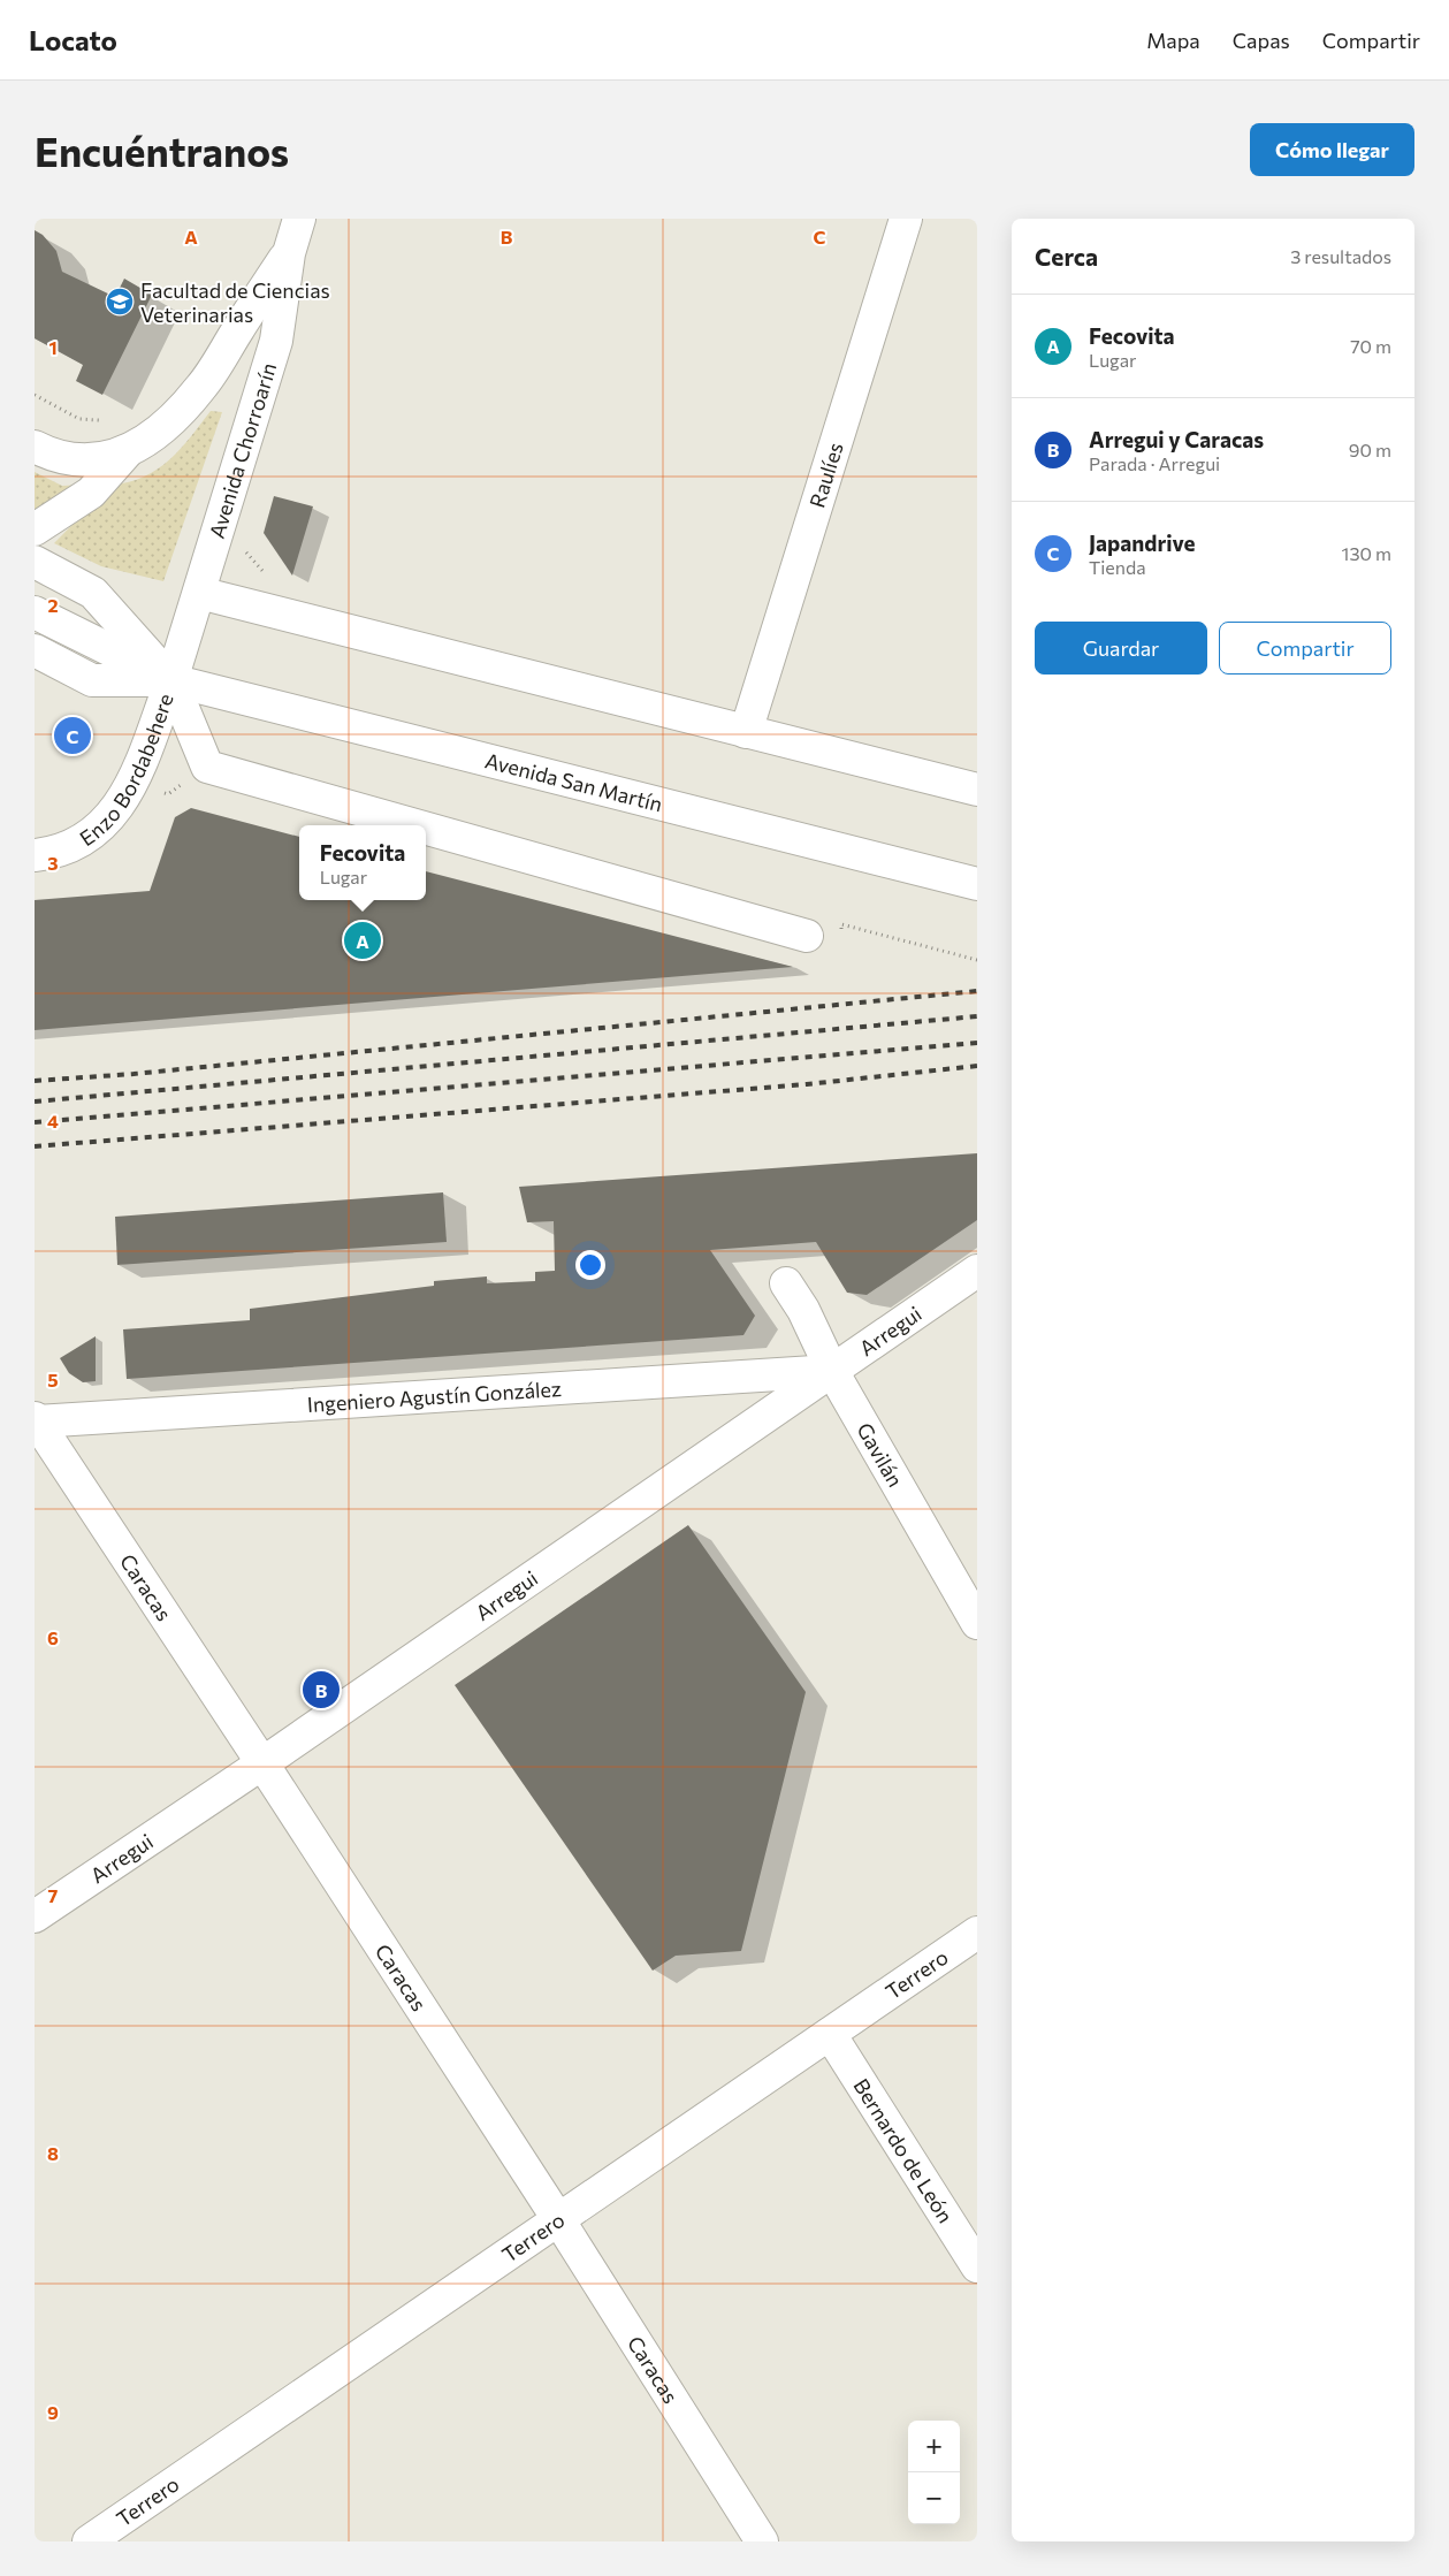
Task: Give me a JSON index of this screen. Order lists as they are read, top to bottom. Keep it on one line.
{"streets":{"street":["Avenida Chorroarín","Raulíes","Enzo Bordabehere","Avenida San Martín","Arregui","Ingeniero Agustín González","Gavilán","Caracas","Terrero","Bernardo de León"]},"crossings":[["Avenida Chorroarín","Enzo Bordabehere"],["Avenida Chorroarín","Avenida San Martín"],["Enzo Bordabehere","Avenida San Martín"],["Arregui","Ingeniero Agustín González"],["Arregui","Gavilán"],["Arregui","Caracas"],["Ingeniero Agustín González","Gavilán"],["Ingeniero Agustín González","Caracas"],["Caracas","Terrero"],["Terrero","Bernardo de León"]],"places":{"school or university":["Facultad de Ciencias Veterinarias"]},"page":{"header":"Locato","nav":["Mapa","Capas","Compartir"],"buttons":["Cómo llegar",["Guardar","Compartir"]],"title":"Encuéntranos","heading":["Cerca","3 resultados"],"list":[{"mark":"A","name":"Fecovita","note":"Lugar","value":"70 m"},{"mark":"B","name":"Arregui y Caracas","note":"Parada · Arregui","value":"90 m"},{"mark":"C","name":"Japandrive","note":"Tienda","value":"130 m"}],"pins":["C","A","B"],"popup":["Fecovita","Lugar"],"map_buttons":["+","−"]},"grid":{"columns":["A","B","C"],"rows":["1","2","3","4","5","6","7","8","9"]}}
